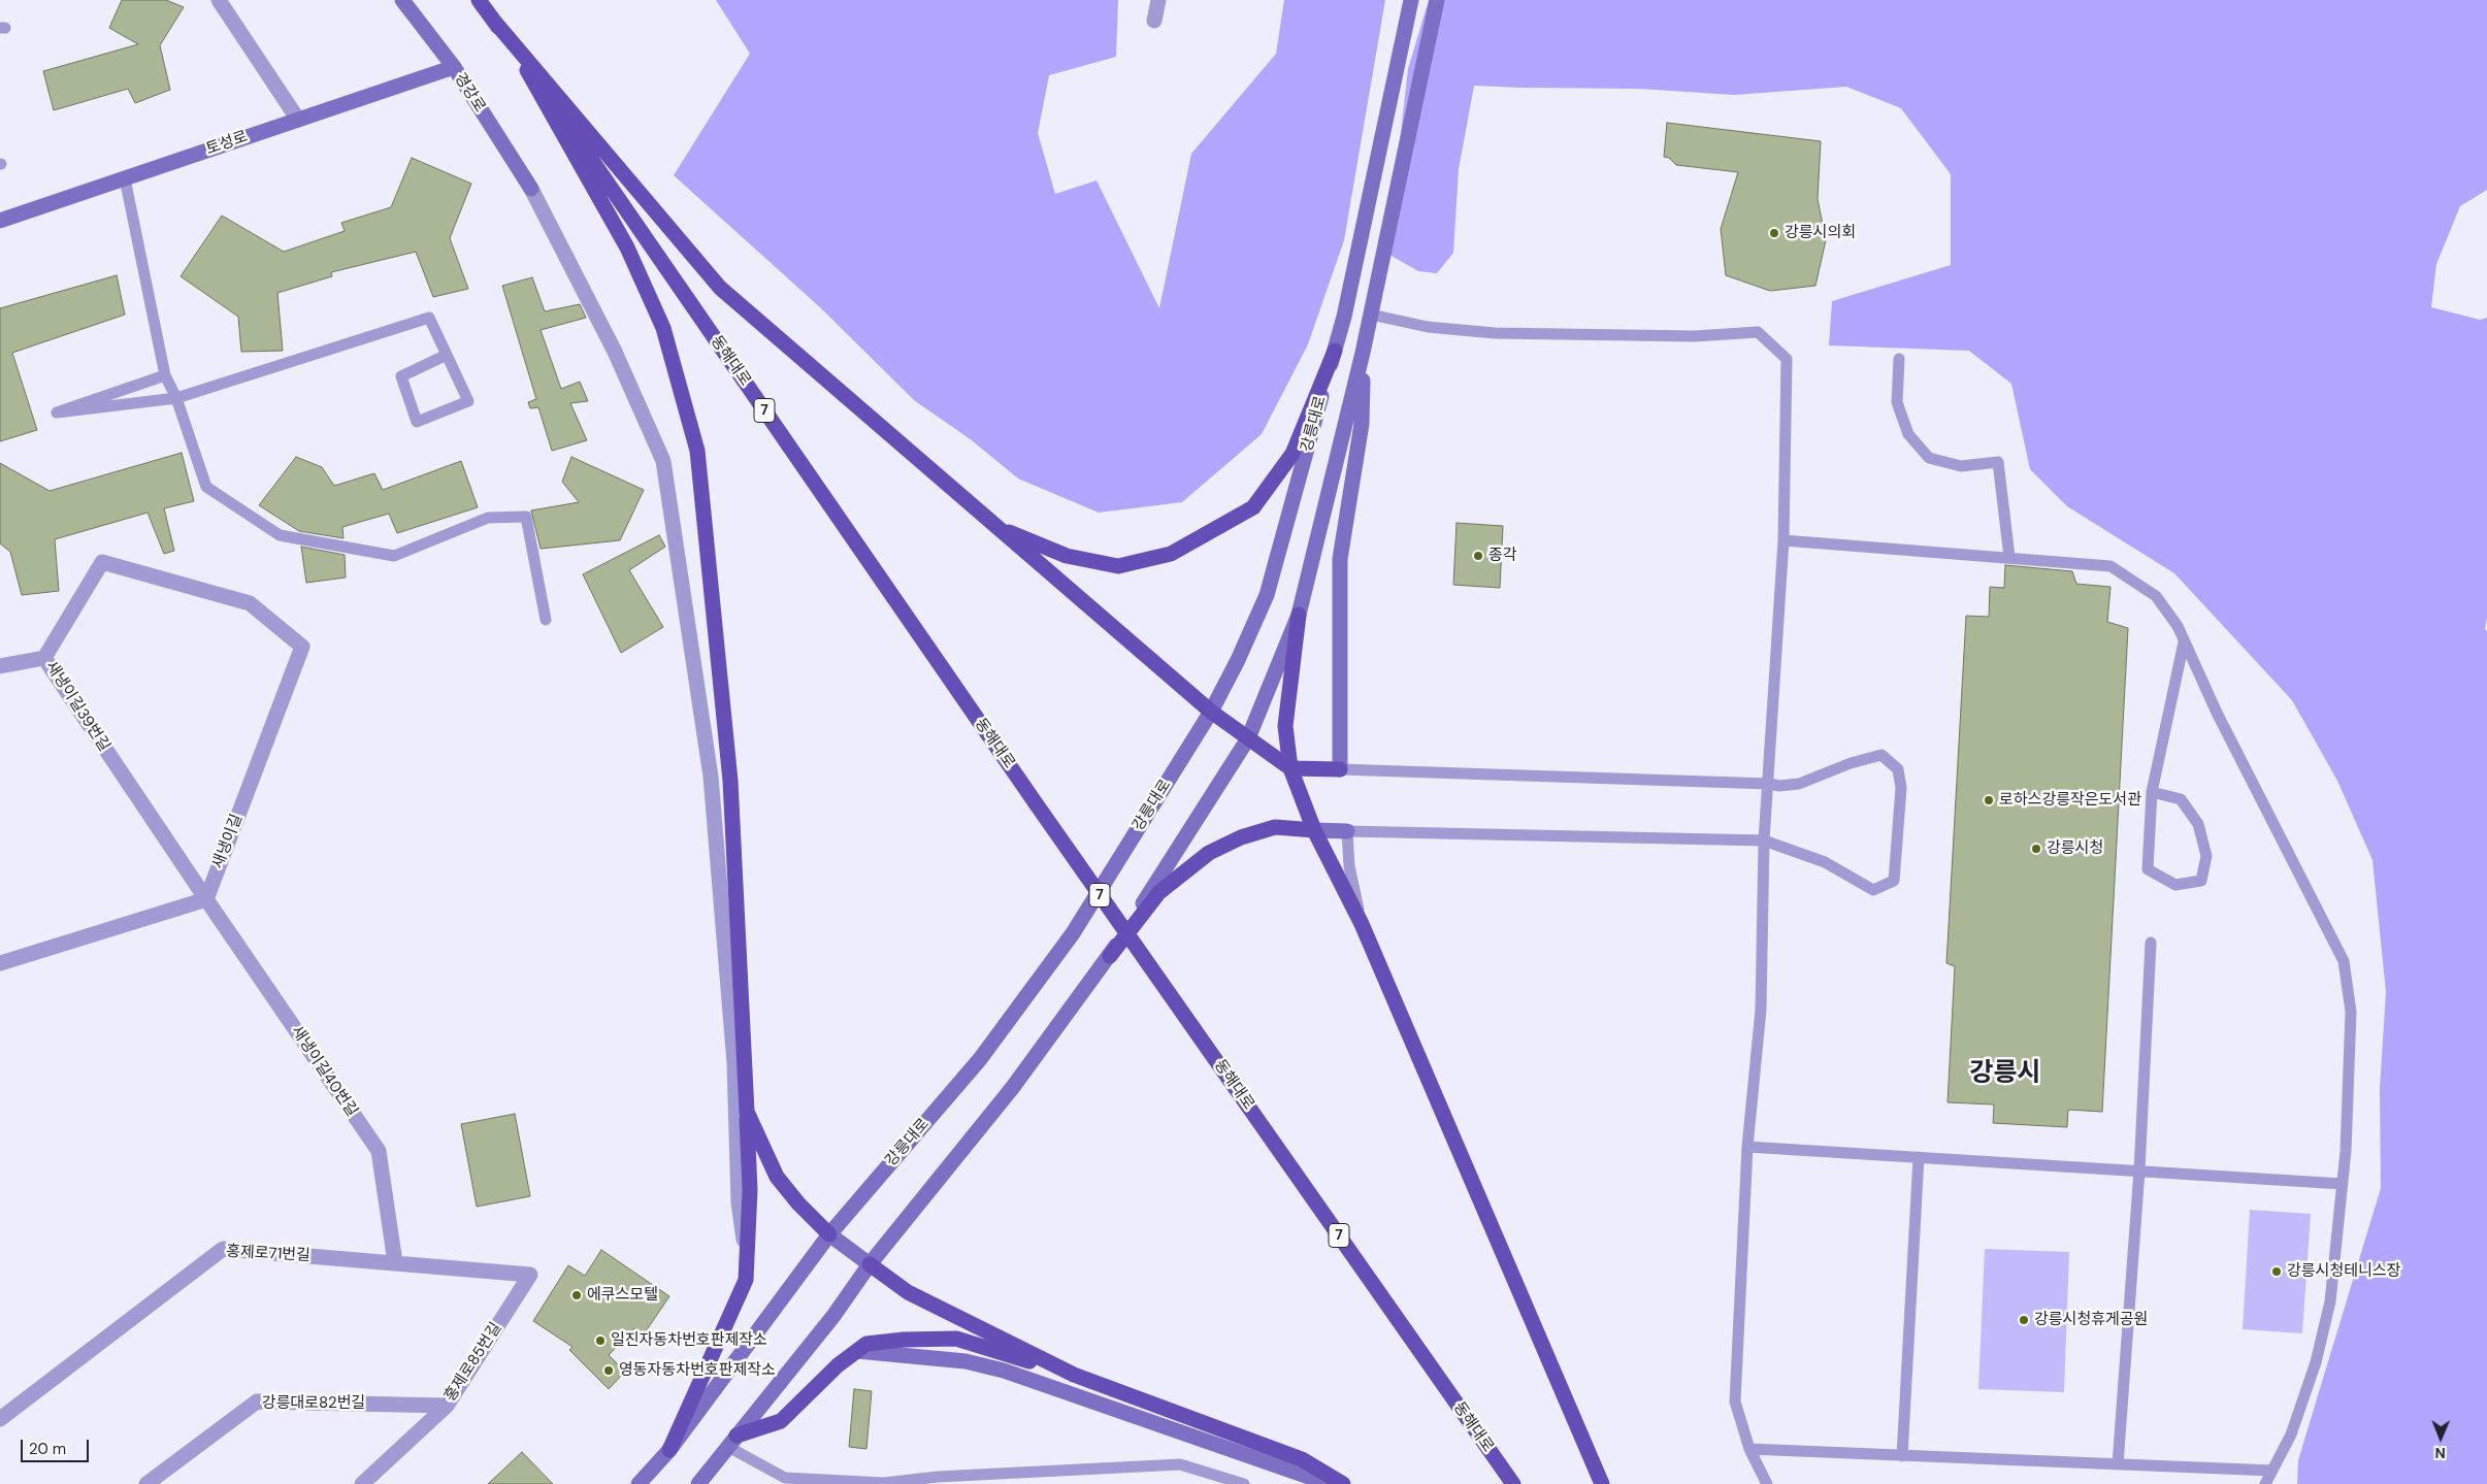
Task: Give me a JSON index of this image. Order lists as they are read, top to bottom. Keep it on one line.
{"streets":{"main road":["동해대로","7"],"street":["경강로","토성로","강릉대로","새냉이길39번길","새냉이길","새냉이길40번길","홍제로71번길","홍제로85번길","강릉대로82번길"]},"crossings":[["경강로","토성로"],["새냉이길39번길","새냉이길"],["새냉이길39번길","새냉이길40번길"],["새냉이길","새냉이길40번길"],["새냉이길40번길","홍제로71번길"],["홍제로71번길","홍제로85번길"],["홍제로85번길","강릉대로82번길"]],"districts":["강릉시"],"places":["강릉시의회","종각","로하스강릉작은도서관","강릉시청","강릉시청테니스장","에쿠스모텔","강릉시청휴게공원","일진자동차번호판제작소","영동자동차번호판제작소"],"scale_bar":"20 m","north":"bottom"}
